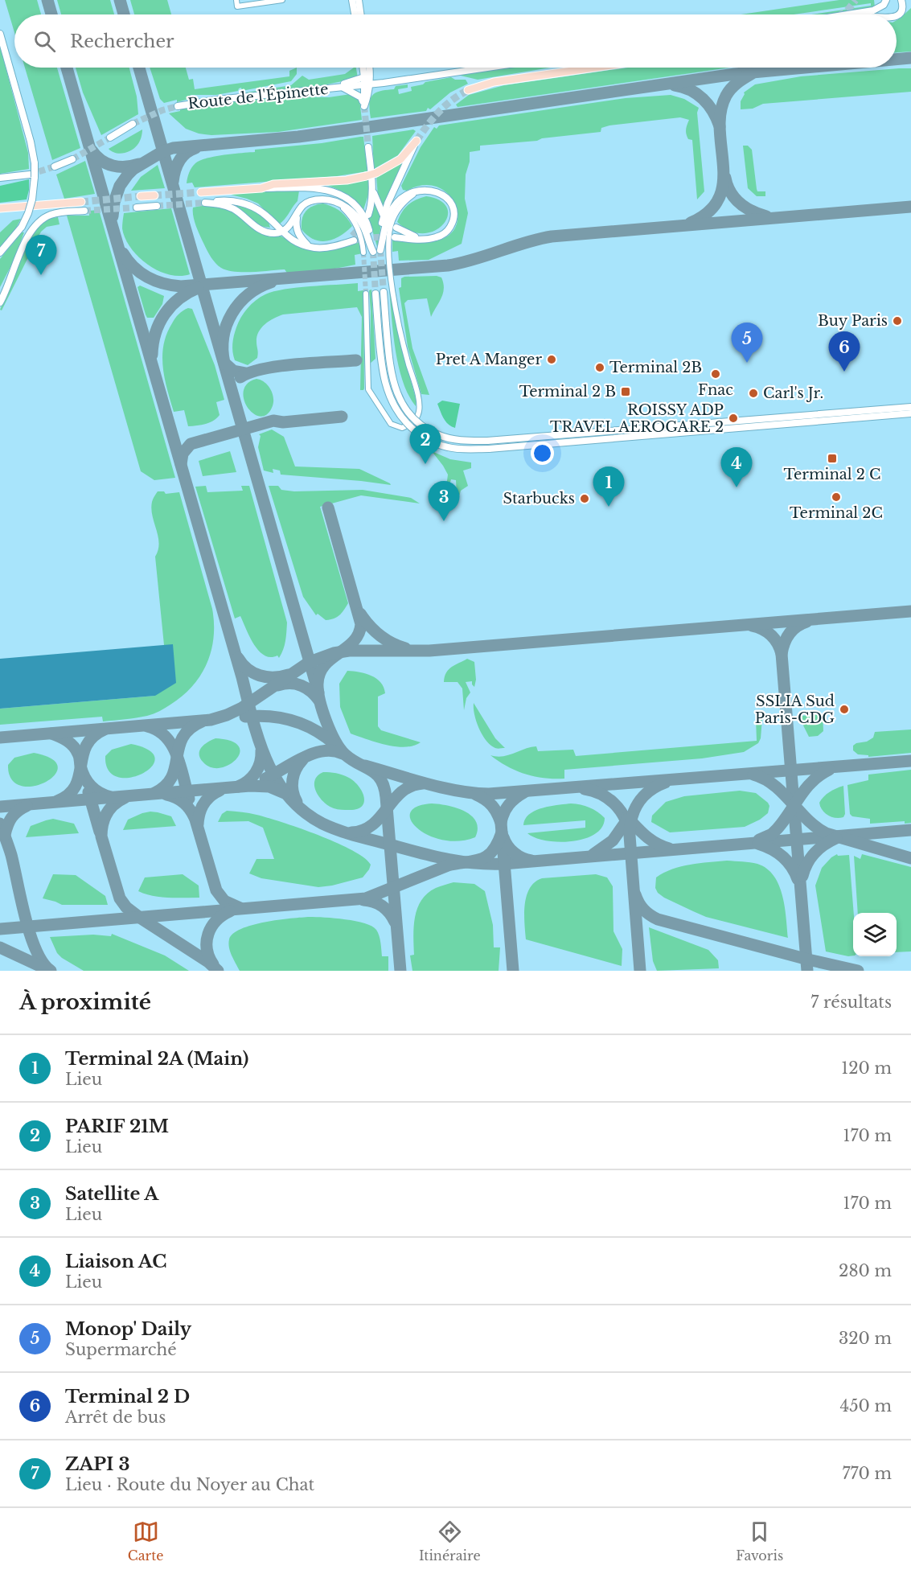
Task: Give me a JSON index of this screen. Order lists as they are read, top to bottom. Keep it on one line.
{"streets":{"main road":["Route de l'Épinette"]},"places":{"other":["Buy Paris","Pret A Manger","Terminal 2B","Fnac","Carl's Jr.","ROISSY ADP TRAVEL AEROGARE 2","Terminal 2C","Starbucks","SSLIA Sud Paris-CDG"],"transit":["Terminal 2 B","Terminal 2 C"]},"page":{"search":"Rechercher","pins":["7","5","6","2","4","1","3"],"heading":["À proximité","7 résultats"],"list":[{"mark":"1","name":"Terminal 2A (Main)","note":"Lieu","value":"120 m"},{"mark":"2","name":"PARIF 21M","note":"Lieu","value":"170 m"},{"mark":"3","name":"Satellite A","note":"Lieu","value":"170 m"},{"mark":"4","name":"Liaison AC","note":"Lieu","value":"280 m"},{"mark":"5","name":"Monop' Daily","note":"Supermarché","value":"320 m"},{"mark":"6","name":"Terminal 2 D","note":"Arrêt de bus","value":"450 m"},{"mark":"7","name":"ZAPI 3","note":"Lieu · Route du Noyer au Chat","value":"770 m"}],"nav":["Carte","Itinéraire","Favoris"]}}
